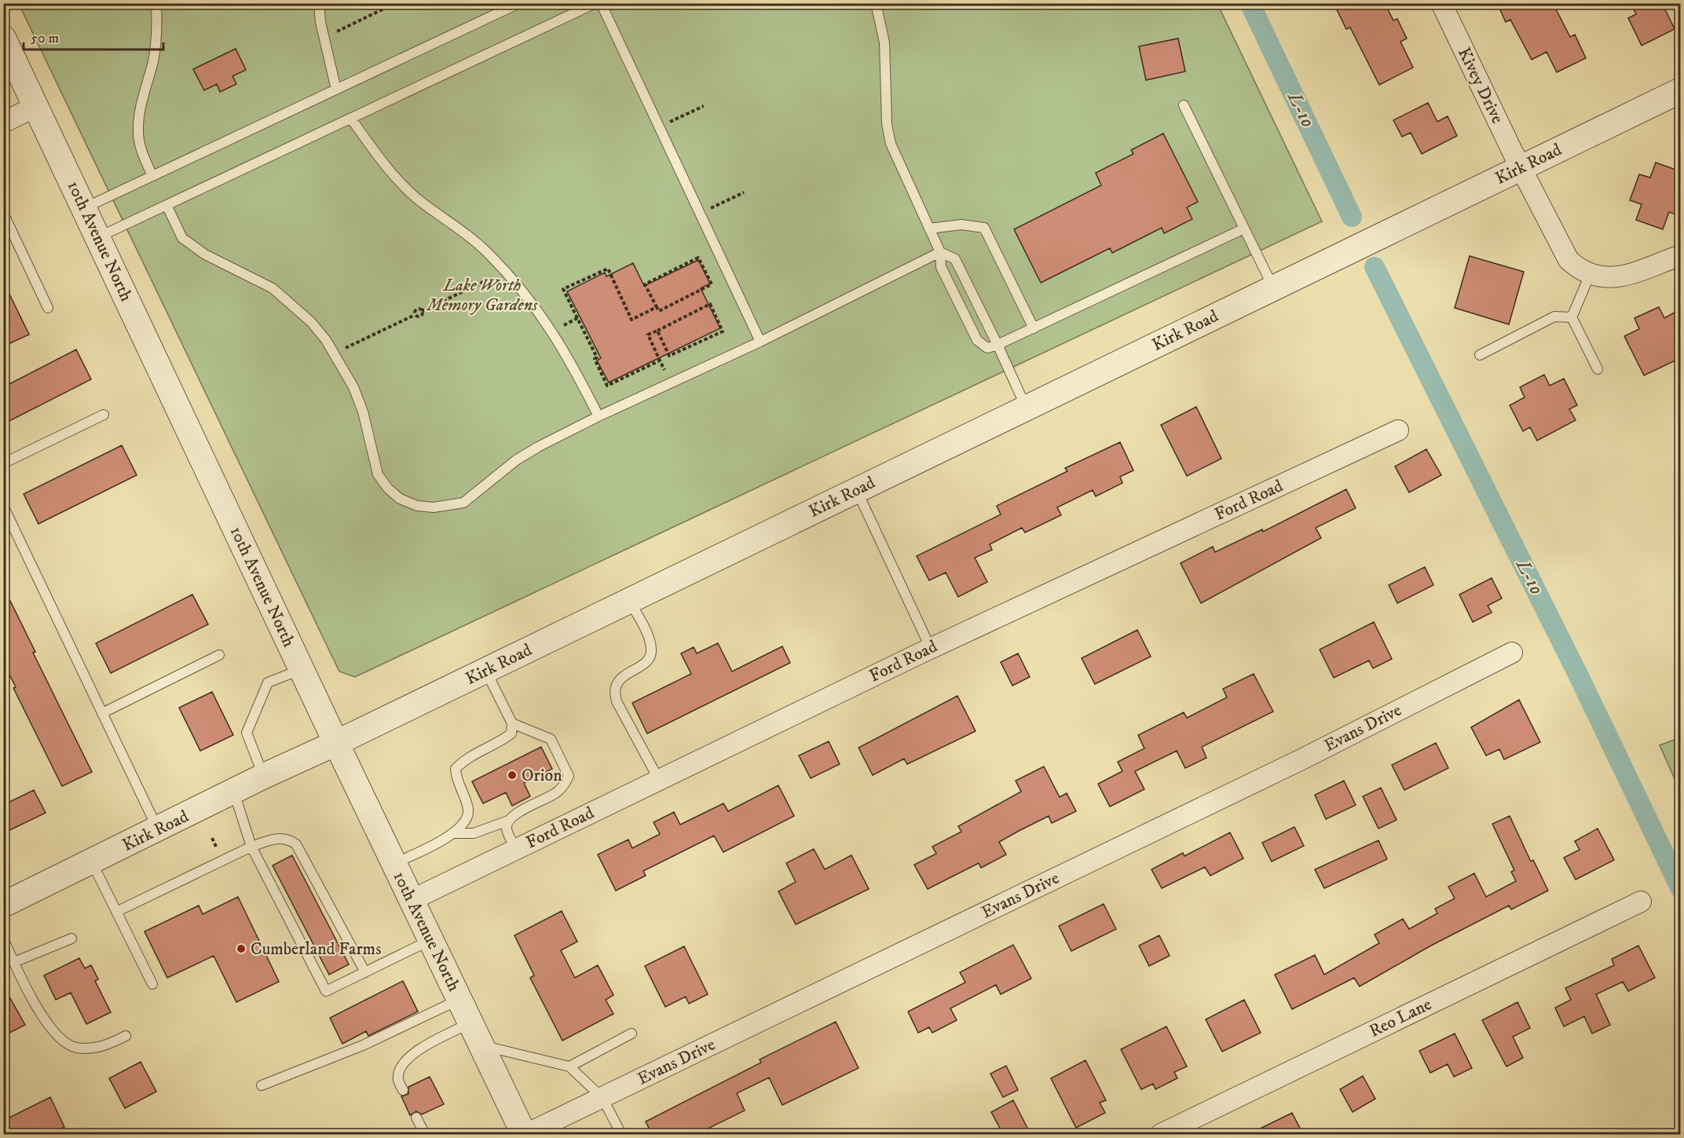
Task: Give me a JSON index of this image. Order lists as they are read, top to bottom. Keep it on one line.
{"streets":{"street":["Kivey Drive","Kirk Road","10th Avenue North","Ford Road","Evans Drive","Reo Lane"]},"crossings":[["Kivey Drive","Kirk Road"],["Kirk Road","10th Avenue North"],["10th Avenue North","Ford Road"],["10th Avenue North","Evans Drive"]],"water":["L-10"],"parks":["Lake Worth Memory Gardens"],"places":["Orion","Cumberland Farms"],"scale_bar":"50 m"}
